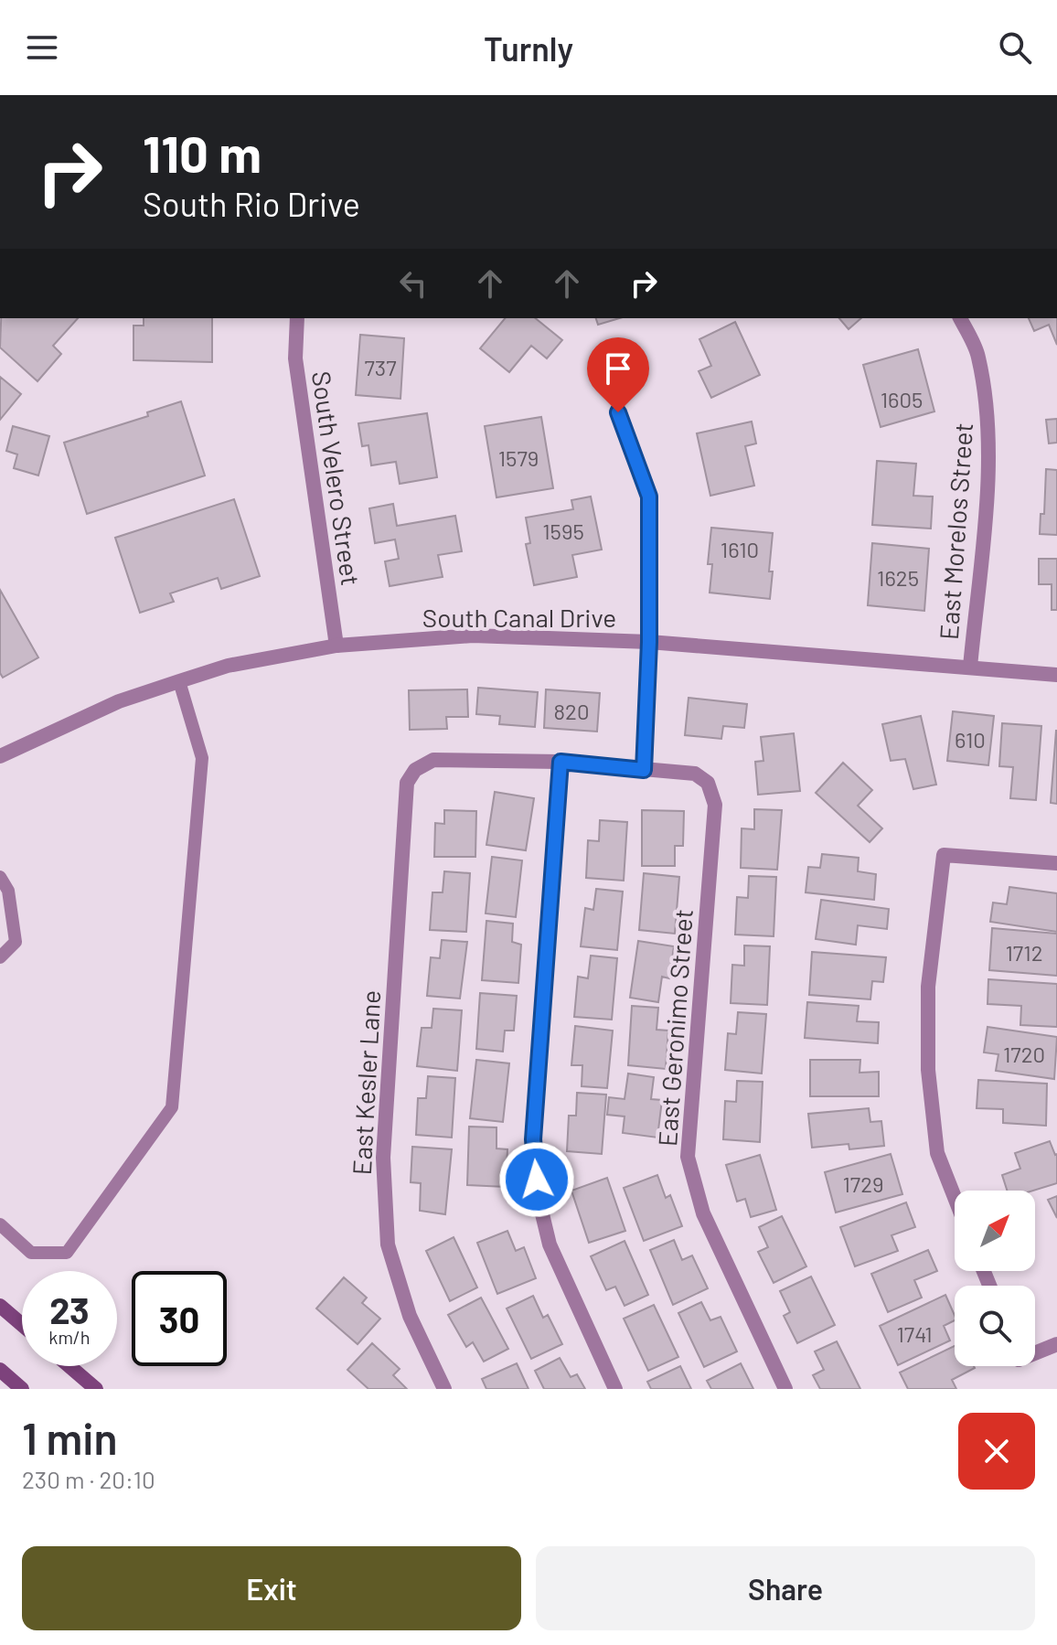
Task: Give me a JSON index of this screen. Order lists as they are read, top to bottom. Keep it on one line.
{"streets":{"street":["South Velero Street","East Morelos Street","South Canal Drive","East Geronimo Street","East Kesler Lane"]},"crossings":[["South Velero Street","South Canal Drive"],["East Morelos Street","South Canal Drive"]],"house_numbers":["737","1605","1579","1595","1610","1625","820","610","1712","1720","1729","1741"],"north":"top right","page":{"header":"Turnly","turn":["110 m","South Rio Drive"],"speed":"23 km/h","limit":"30","heading":["1 min","230 m · 20:10"],"buttons":["Exit","Share"]}}
